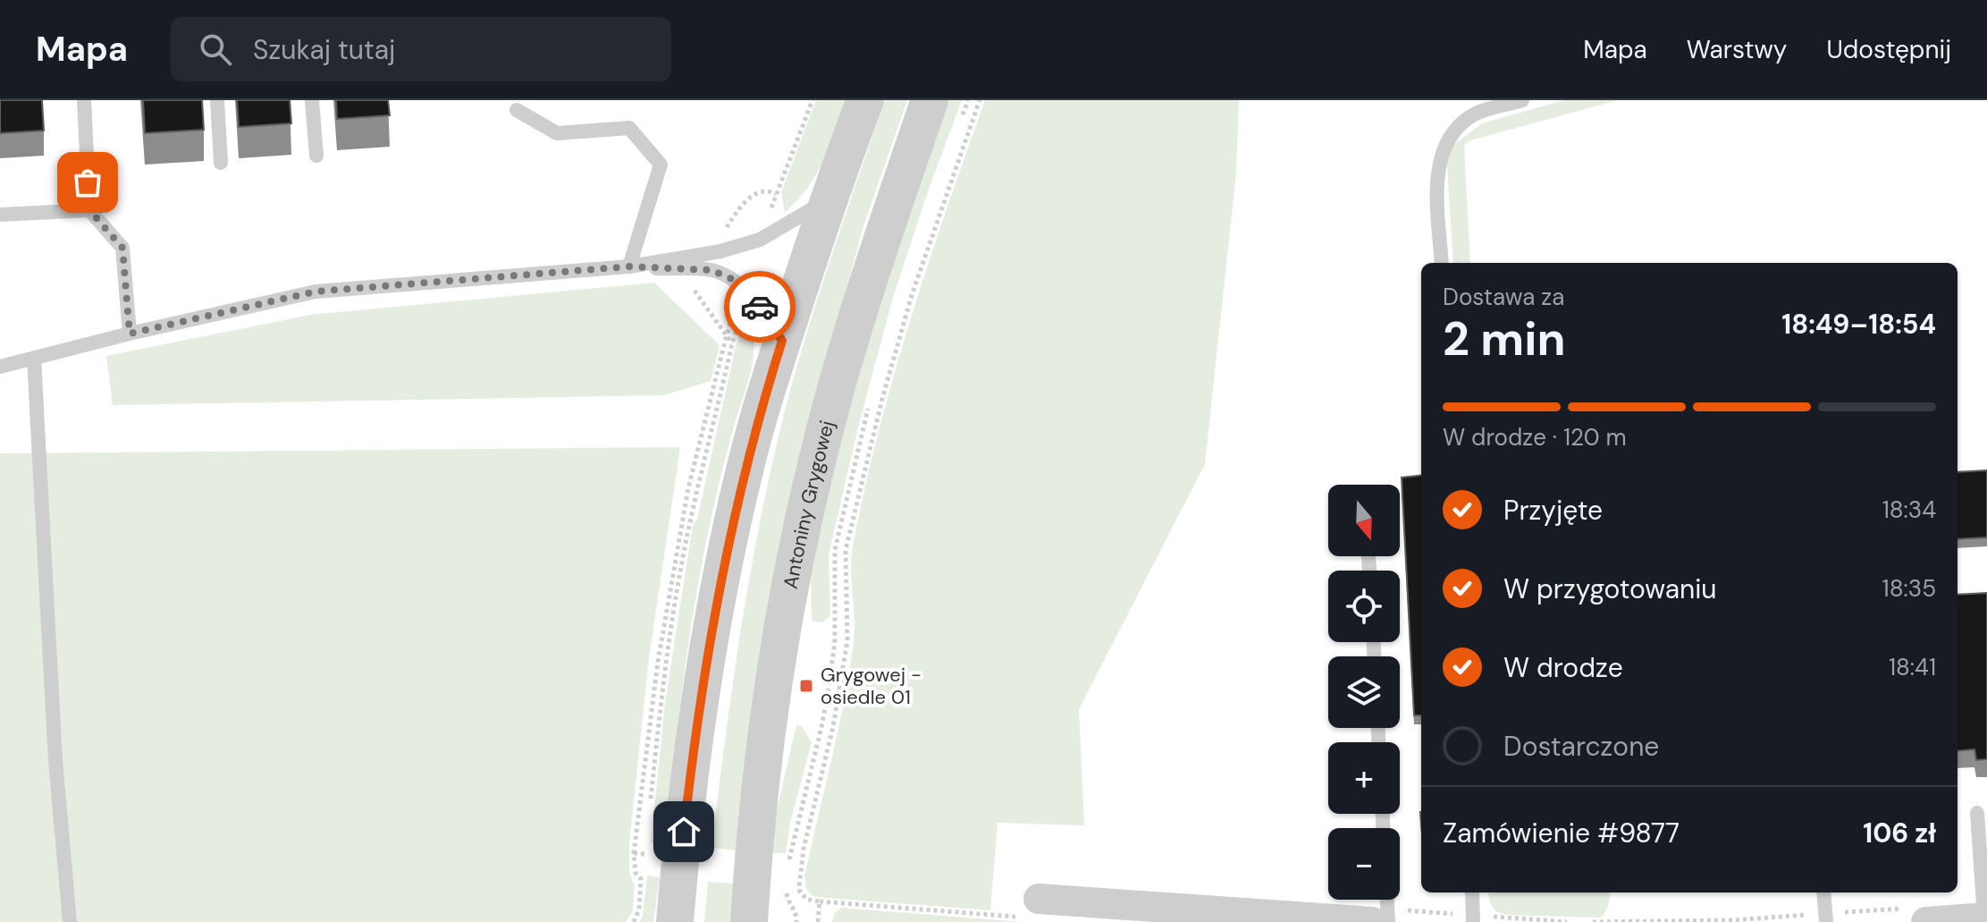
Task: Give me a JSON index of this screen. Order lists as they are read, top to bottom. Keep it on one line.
{"streets":{"street":["Antoniny Grygowej"]},"places":{"transit":["Grygowej - osiedle 01"]},"north":"bottom","page":{"header":"Mapa","search":"Szukaj tutaj","nav":["Mapa","Warstwy","Udostępnij"],"heading":["2 min","Dostawa za","18:49–18:54"],"panel":["Zamówienie #9877","106 zł"],"bar":"W drodze · 120 m","list":[["Przyjęte","18:34"],["W przygotowaniu","18:35"],["W drodze","18:41"],"Dostarczone"],"map_buttons":["+","−"]}}
